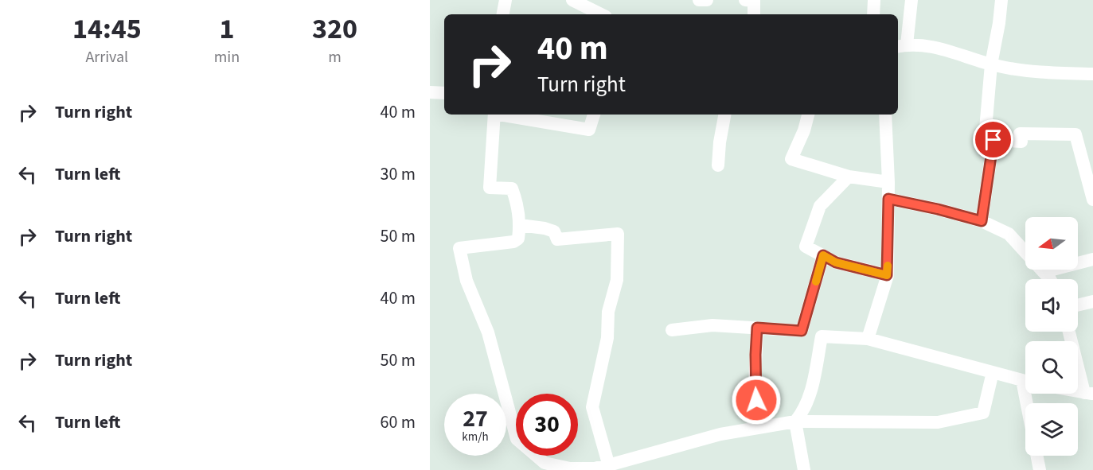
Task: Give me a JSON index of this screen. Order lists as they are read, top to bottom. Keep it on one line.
{"north":"left","page":{"eta":["14:45","Arrival","1","min","320","m"],"turn":["40 m","Turn right"],"list":[{"name":"Turn right","value":"40 m"},{"name":"Turn left","value":"30 m"},{"name":"Turn right","value":"50 m"},{"name":"Turn left","value":"40 m"},{"name":"Turn right","value":"50 m"},{"name":"Turn left","value":"60 m"}],"speed":"27 km/h","limit":"30"}}
